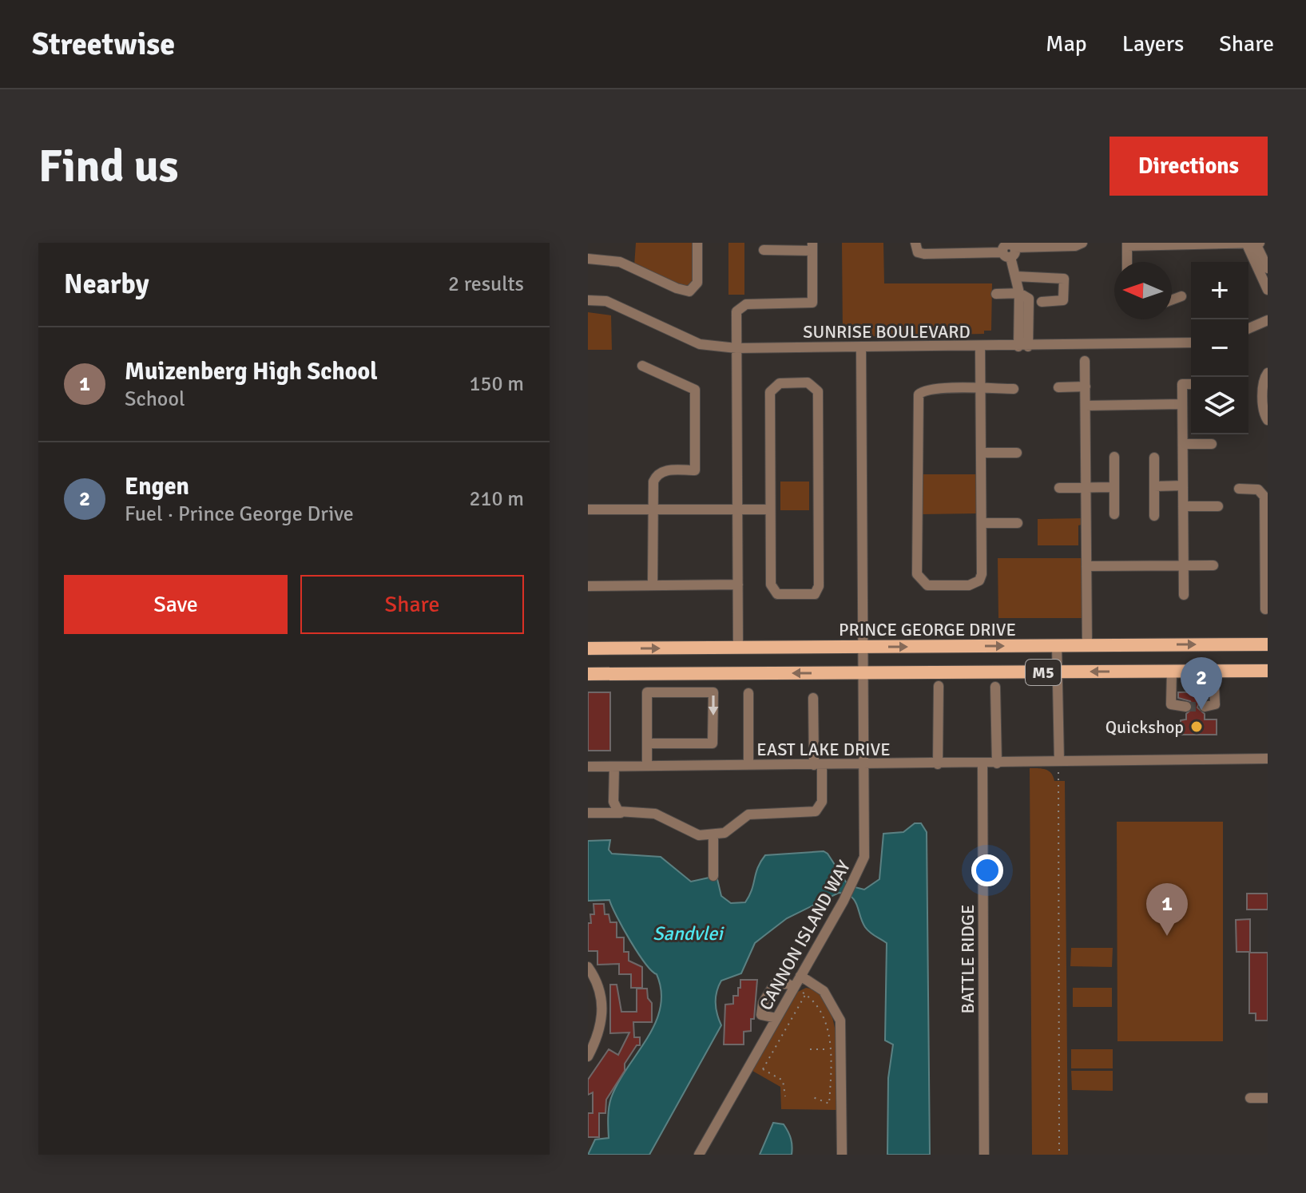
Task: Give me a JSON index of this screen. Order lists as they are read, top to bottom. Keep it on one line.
{"streets":{"main road":["PRINCE GEORGE DRIVE","M5"],"street":["SUNRISE BOULEVARD","EAST LAKE DRIVE","CANNON ISLAND WAY","BATTLE RIDGE"]},"crossings":[["SUNRISE BOULEVARD","CANNON ISLAND WAY"],["PRINCE GEORGE DRIVE","CANNON ISLAND WAY"],["M5","CANNON ISLAND WAY"],["EAST LAKE DRIVE","CANNON ISLAND WAY"],["EAST LAKE DRIVE","BATTLE RIDGE"]],"water":["Sandvlei"],"places":["Quickshop"],"north":"left","page":{"header":"Streetwise","nav":["Map","Layers","Share"],"buttons":["Directions",["Save","Share"]],"title":"Find us","heading":["Nearby","2 results"],"map_buttons":["+","−"],"list":[{"mark":"1","name":"Muizenberg High School","note":"School","value":"150 m"},{"mark":"2","name":"Engen","note":"Fuel · Prince George Drive","value":"210 m"}],"pins":["2","1"]}}
